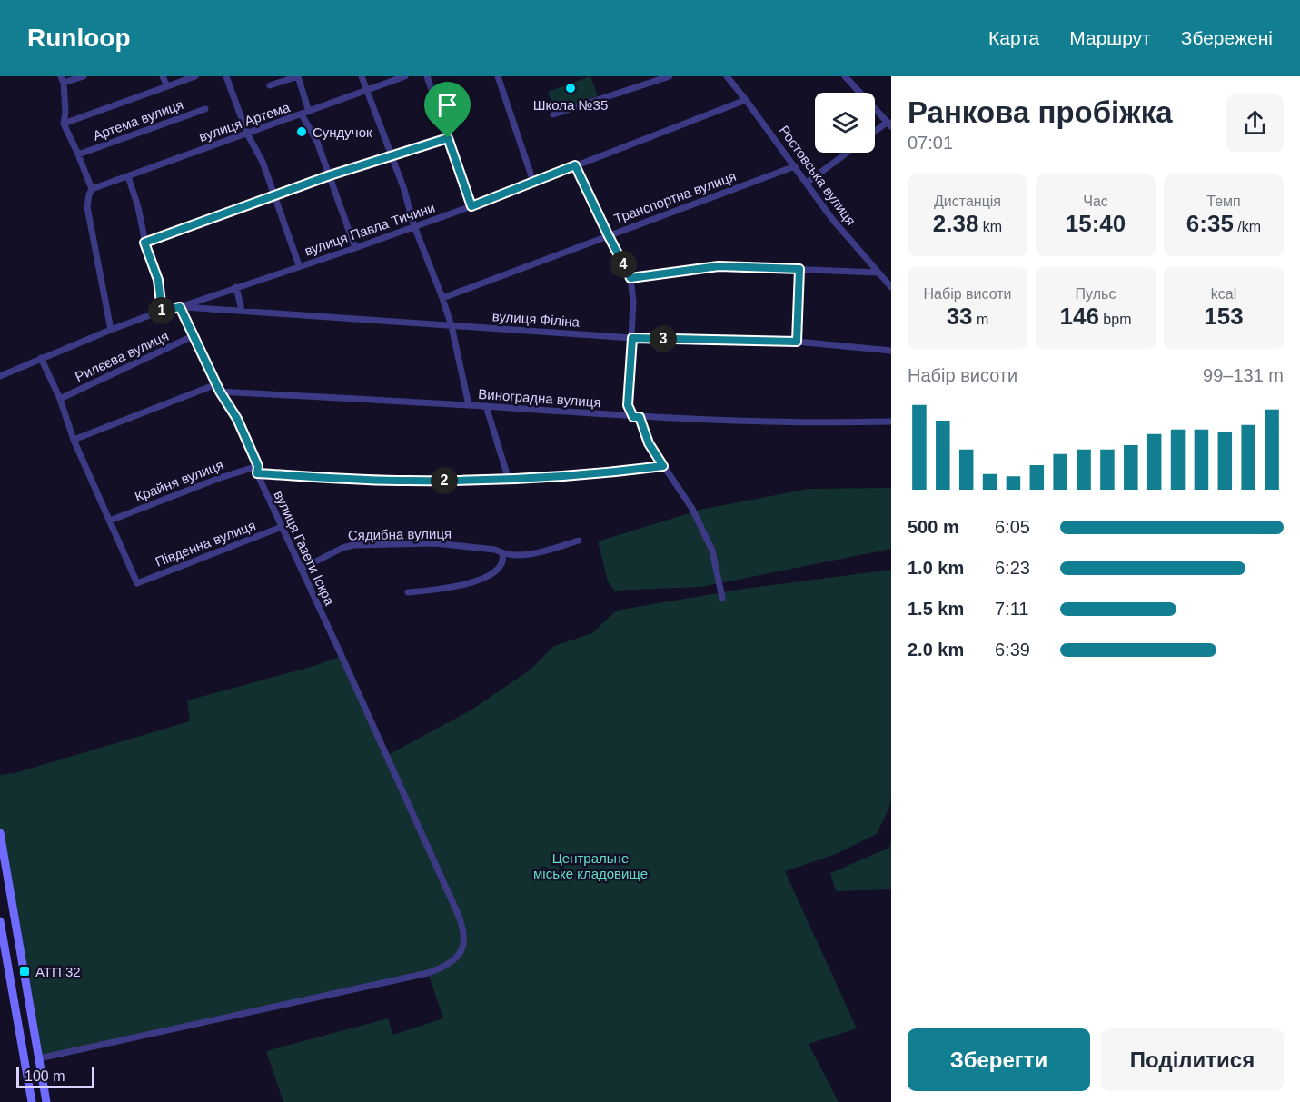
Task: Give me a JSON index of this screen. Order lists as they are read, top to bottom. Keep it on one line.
{"streets":{"street":["Артема вулиця","вулиця Артема","Ростовська вулиця","Транспортна вулиця","вулиця Павла Тичини","вулиця Філіна","Рилєєва вулиця","Виноградна вулиця","Крайня вулиця","Сядибна вулиця","Південна вулиця","вулиця Газети Іскра"]},"crossings":[["Ростовська вулиця","Транспортна вулиця"],["Ростовська вулиця","вулиця Павла Тичини"],["вулиця Павла Тичини","вулиця Філіна"],["Крайня вулиця","Південна вулиця"],["Сядибна вулиця","вулиця Газети Іскра"],["Південна вулиця","вулиця Газети Іскра"]],"parks":["Центральне міське кладовище"],"places":{"other":["Школа №35","Сундучок"],"transit":["АТП 32"]},"scale_bar":"100 m","page":{"header":"Runloop","nav":["Карта","Маршрут","Збережені"],"heading":["Ранкова пробіжка","07:01"],"stats":[["Дистанція","2.38 km"],["Час","15:40"],["Темп","6:35 /km"],["Набір висоти","33 m"],["Пульс","146 bpm"],["kcal","153"]],"pins":["4","1","3","2"],"chart":["Набір висоти","99–131 m"],"list":[{"name":"500 m","note":"6:05"},{"name":"1.0 km","note":"6:23"},{"name":"1.5 km","note":"7:11"},{"name":"2.0 km","note":"6:39"}],"buttons":["Зберегти","Поділитися"],"scale":"100 m"}}
